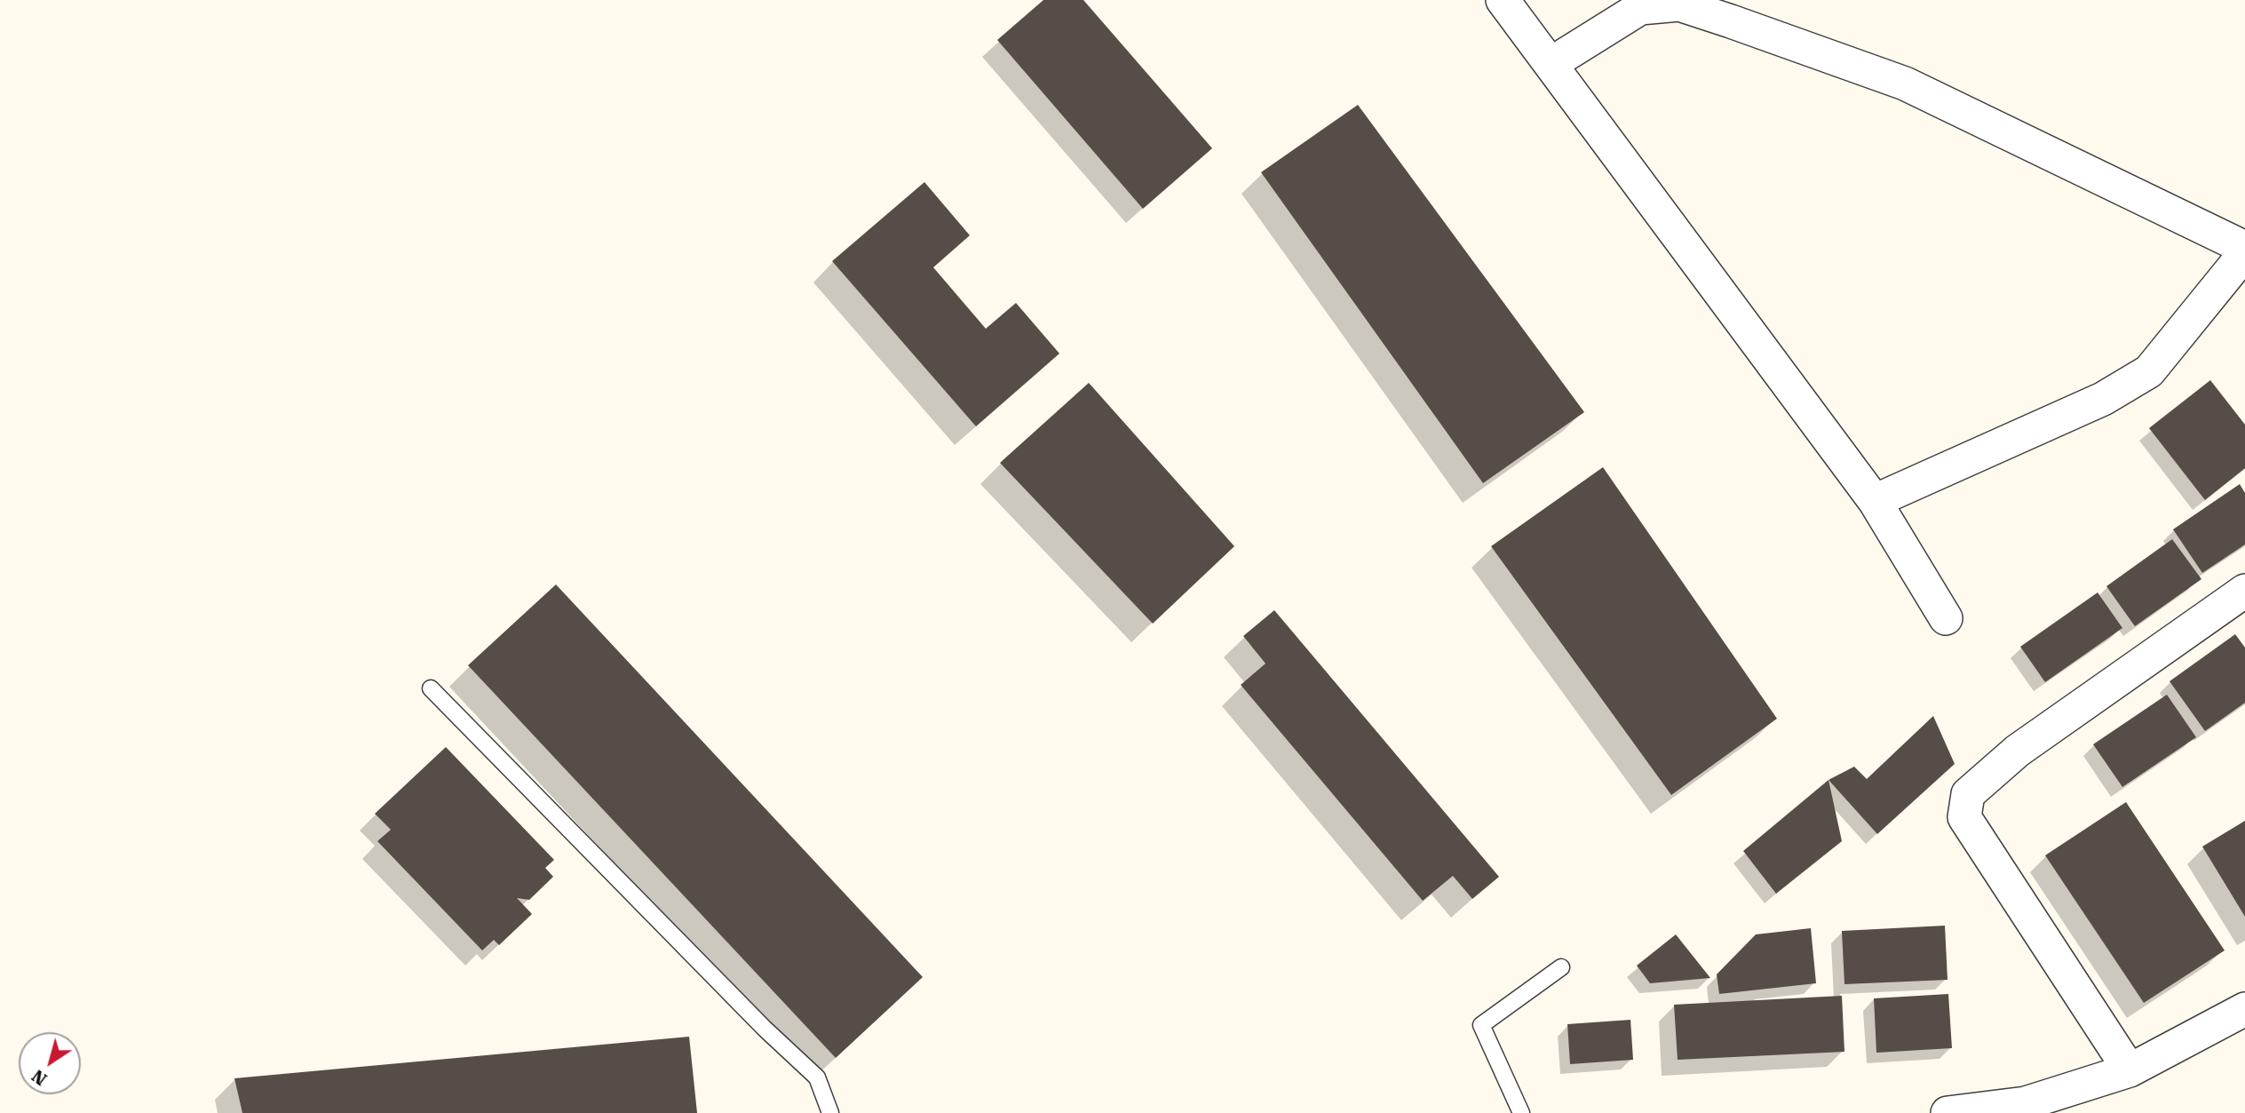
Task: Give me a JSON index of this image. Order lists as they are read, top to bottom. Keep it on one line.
{"north":"bottom left"}
